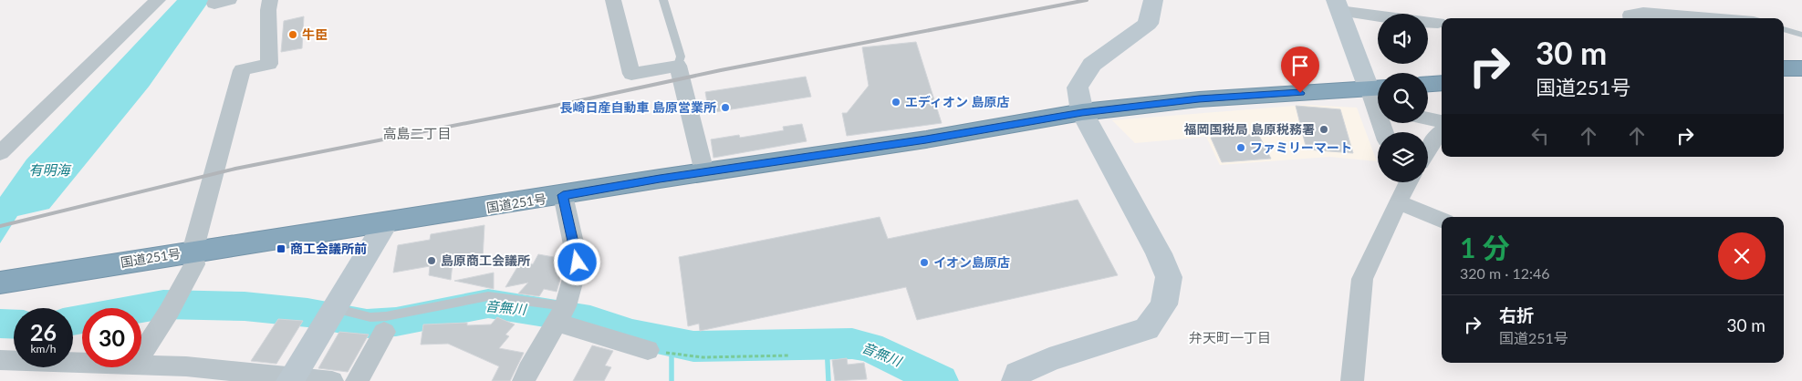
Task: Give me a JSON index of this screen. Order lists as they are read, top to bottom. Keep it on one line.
{"streets":{"highway":["国道251号"]},"districts":["高島二丁目","弁天町一丁目"],"water":["有明海","音無川"],"places":{"other":["牛臣","エディオン 島原店","長崎日産自動車 島原営業所","福岡国税局 島原税務署","ファミリーマート","島原商工会議所","イオン島原店"],"transit":["商工会議所前"]},"page":{"turn":["30 m","国道251号"],"heading":["1 分","320 m · 12:46"],"list":[{"name":"右折","note":"国道251号","value":"30 m"}],"speed":"26 km/h","limit":"30"}}
